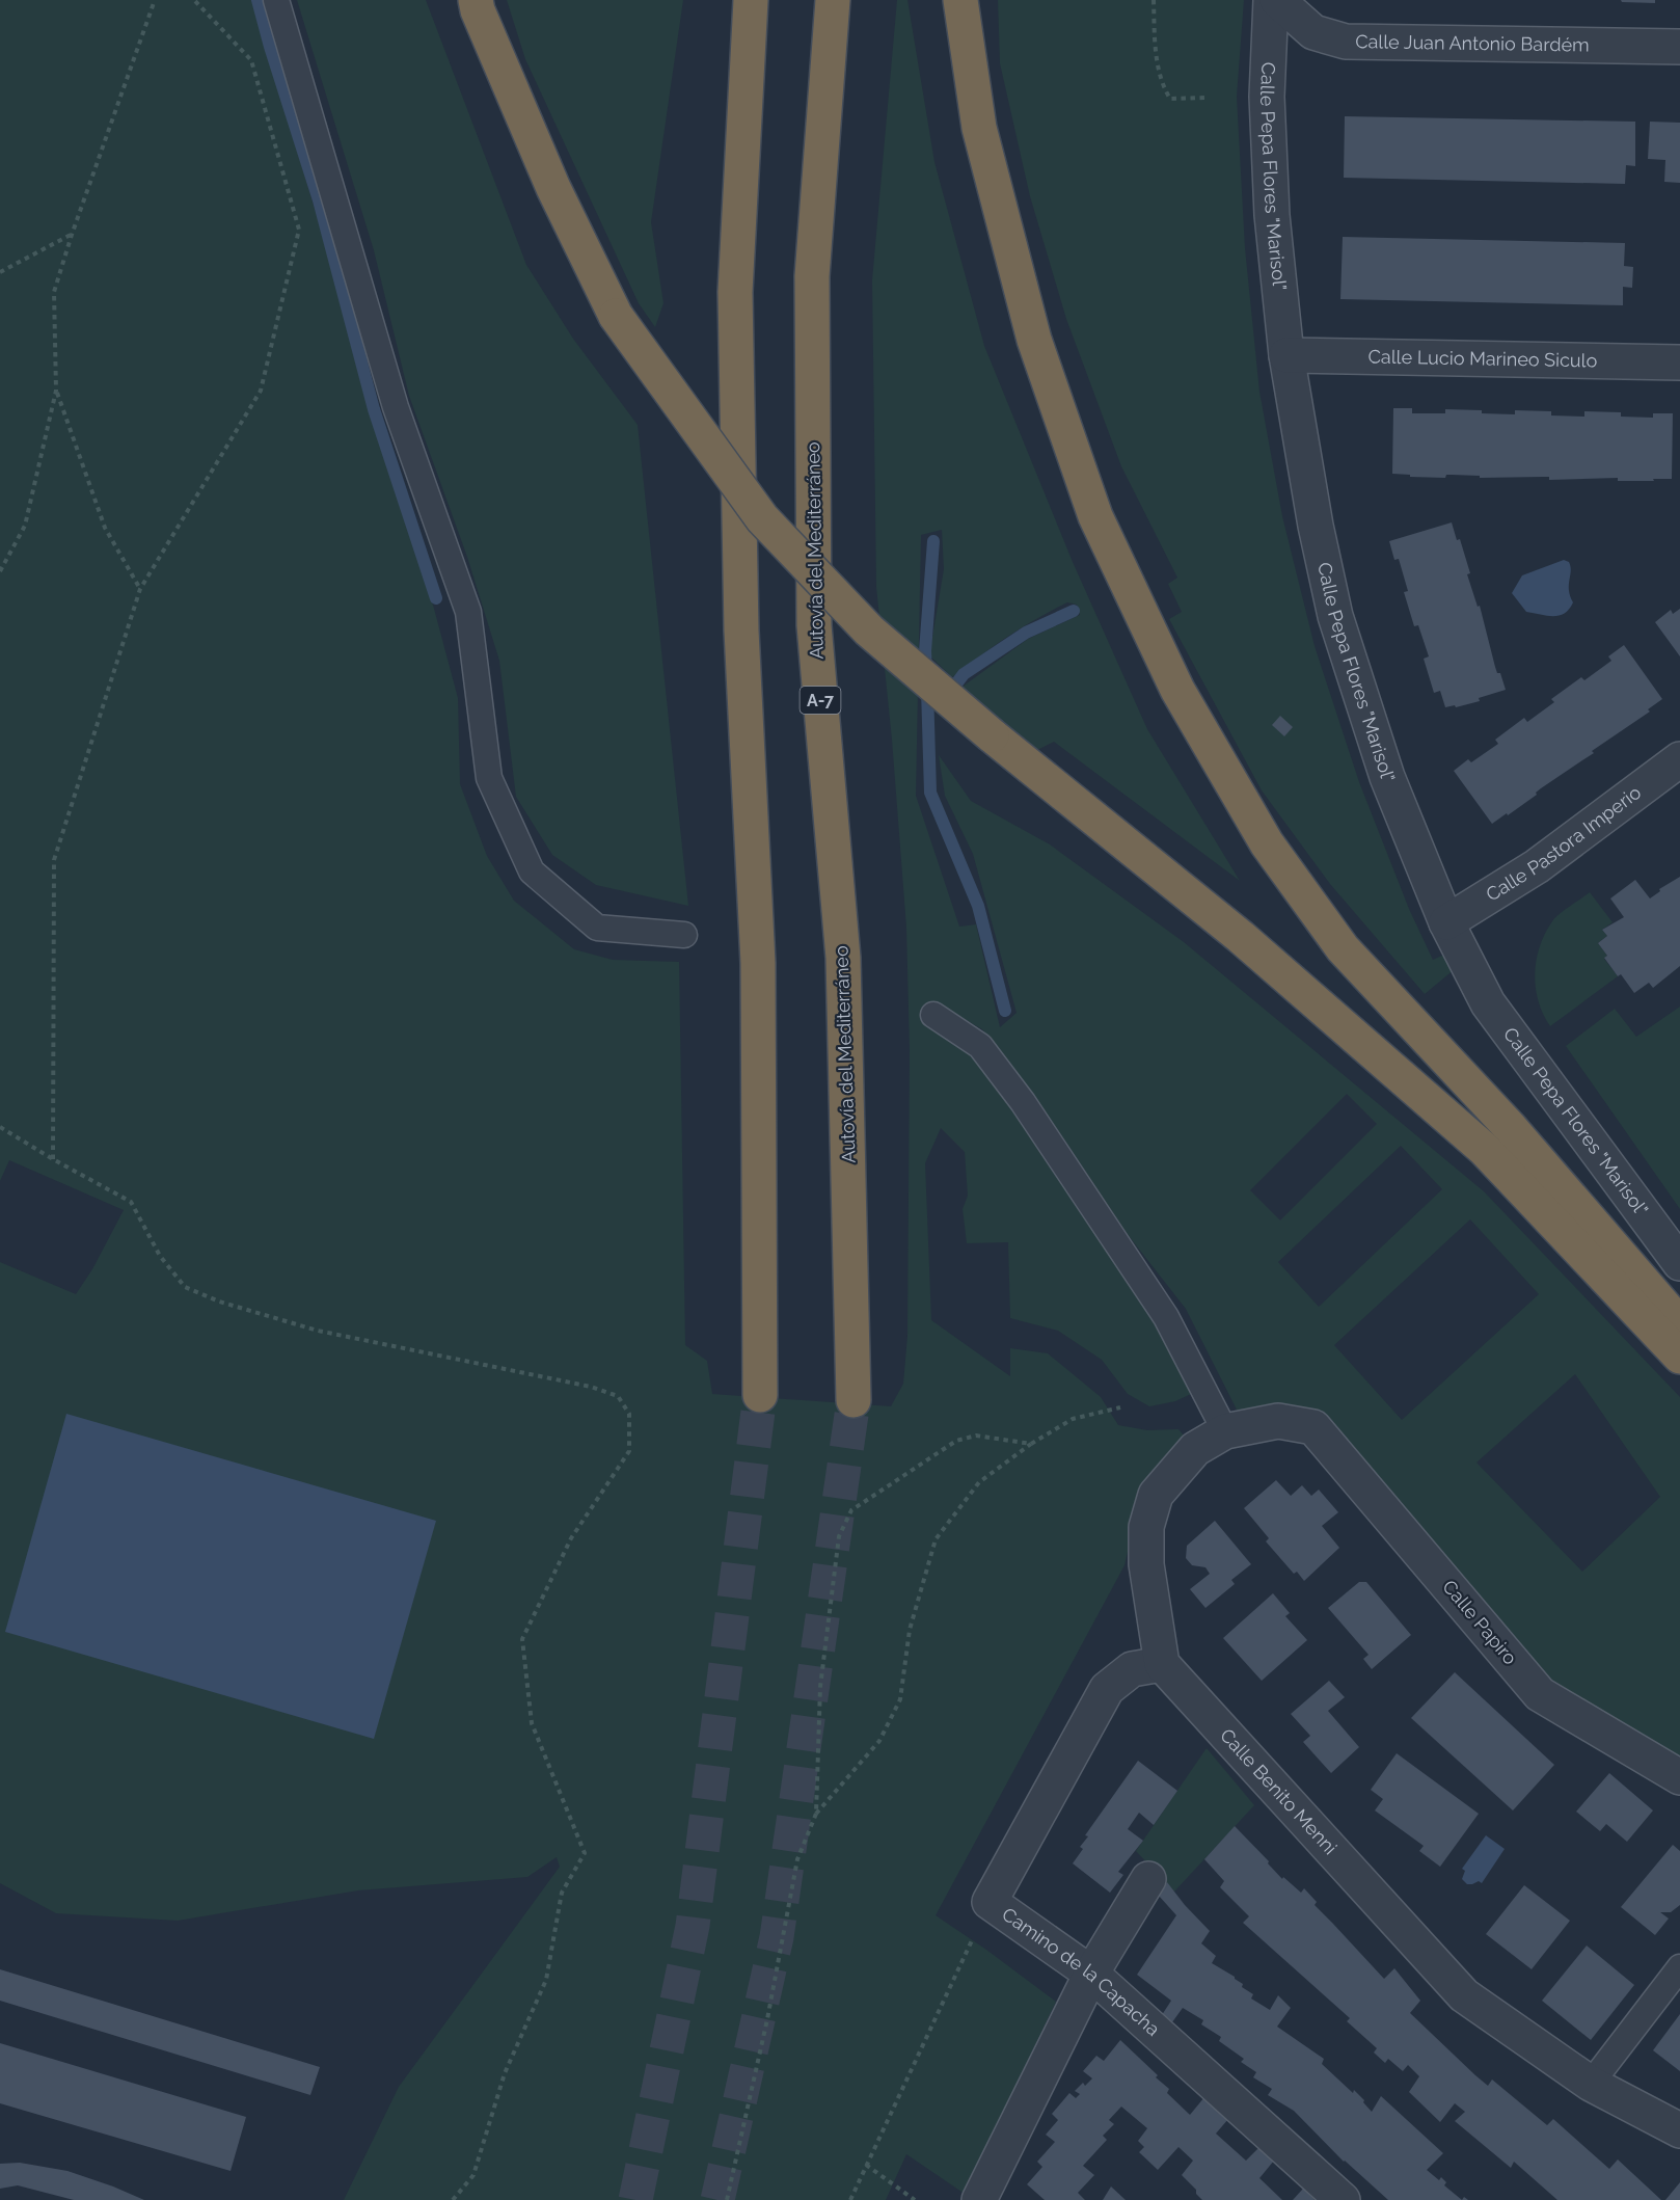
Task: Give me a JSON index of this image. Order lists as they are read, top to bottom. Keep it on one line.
{"streets":{"highway":["Autovía del Mediterráneo","A-7"],"street":["Calle Juan Antonio Bardém","Calle Pepa Flores \"Marisol\"","Calle Lucio Marineo Siculo","Calle Pastora Imperio","Calle Papiro","Calle Benito Menni","Camino de la Capacha"]},"crossings":[["Calle Pepa Flores \"Marisol\"","Calle Lucio Marineo Siculo"],["Calle Pepa Flores \"Marisol\"","Calle Pastora Imperio"],["Calle Benito Menni","Camino de la Capacha"]]}
